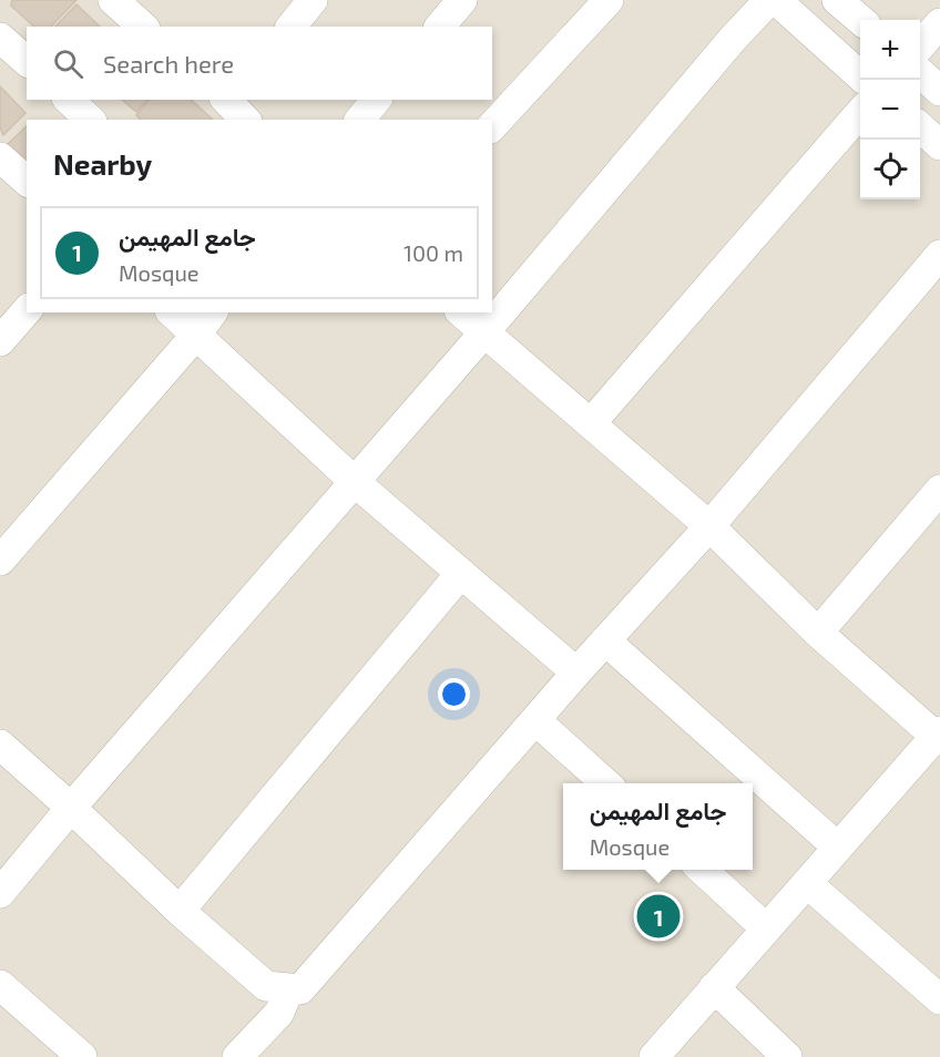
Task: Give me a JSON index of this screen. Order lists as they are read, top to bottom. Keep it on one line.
{"page":{"map_buttons":["+","−"],"search":"Search here","heading":"Nearby","list":[{"mark":"1","name":"جامع المهيمن","note":"Mosque","value":"100 m"}],"popup":["جامع المهيمن","Mosque"],"pins":"1"}}
